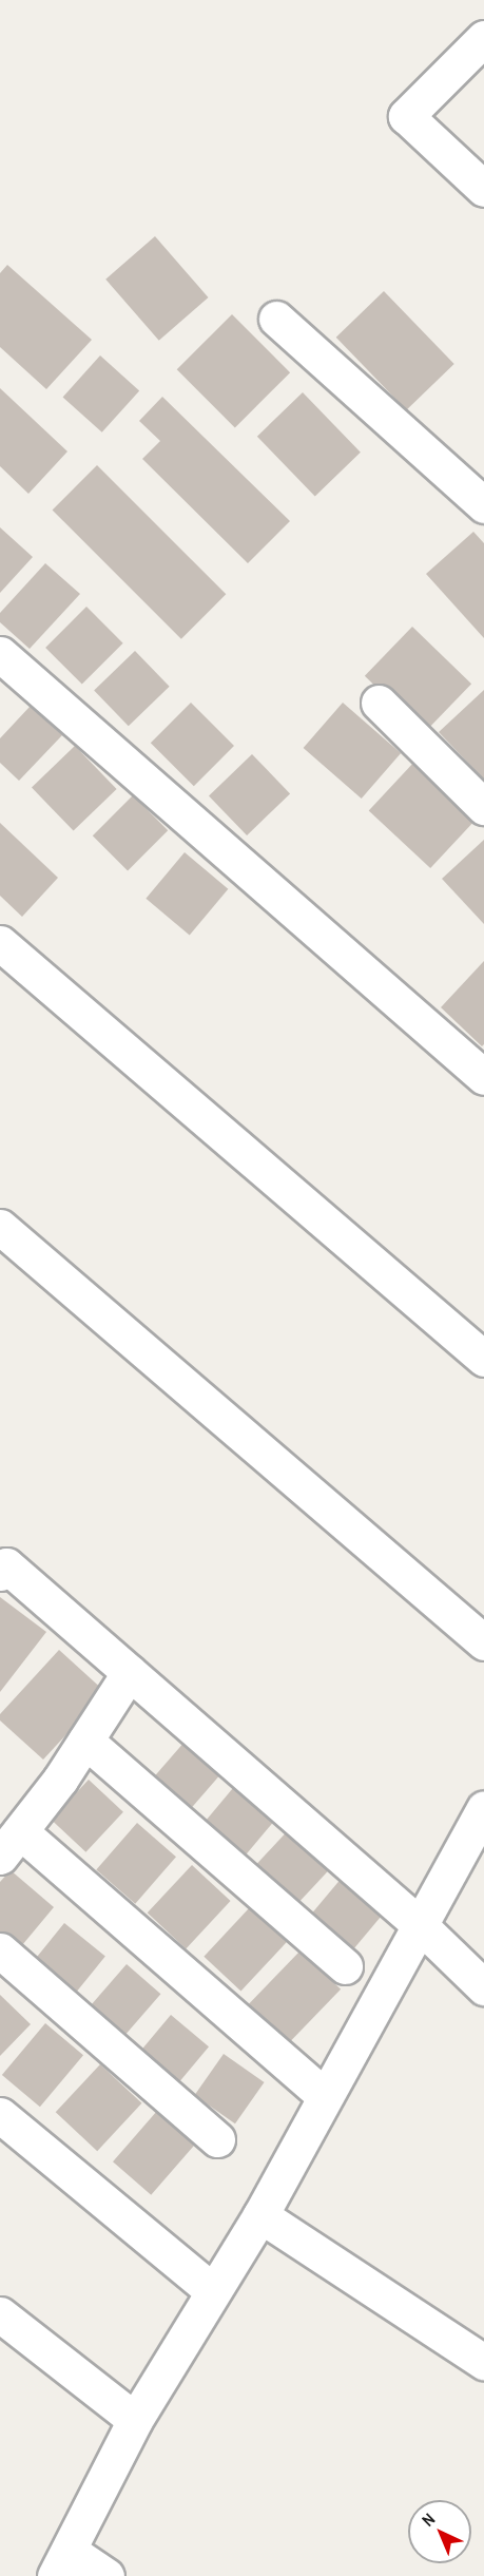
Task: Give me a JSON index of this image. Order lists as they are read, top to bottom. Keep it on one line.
{"north":"top left"}
